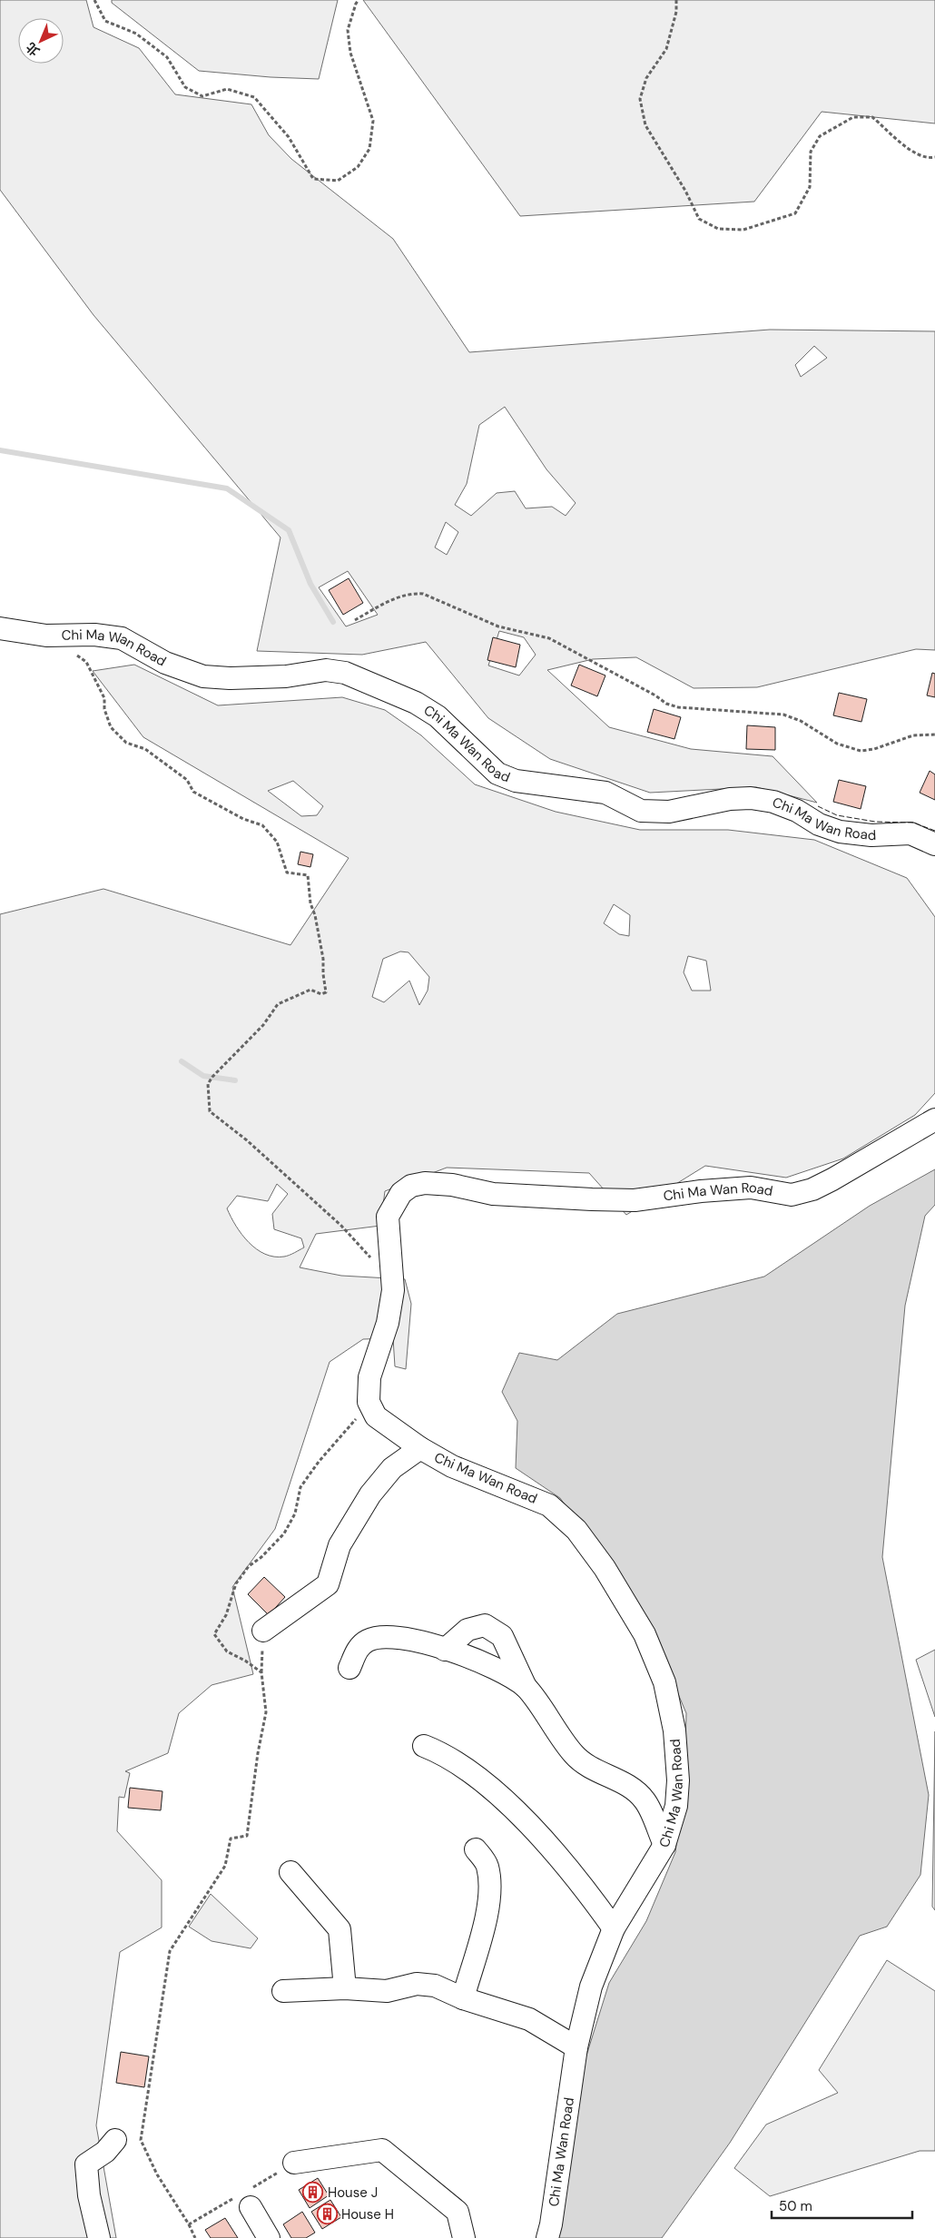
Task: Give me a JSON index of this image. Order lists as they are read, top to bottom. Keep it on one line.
{"streets":{"street":["Chi Ma Wan Road"]},"places":{"building":["House J","House H"]},"scale_bar":"50 m","north":"bottom left"}
